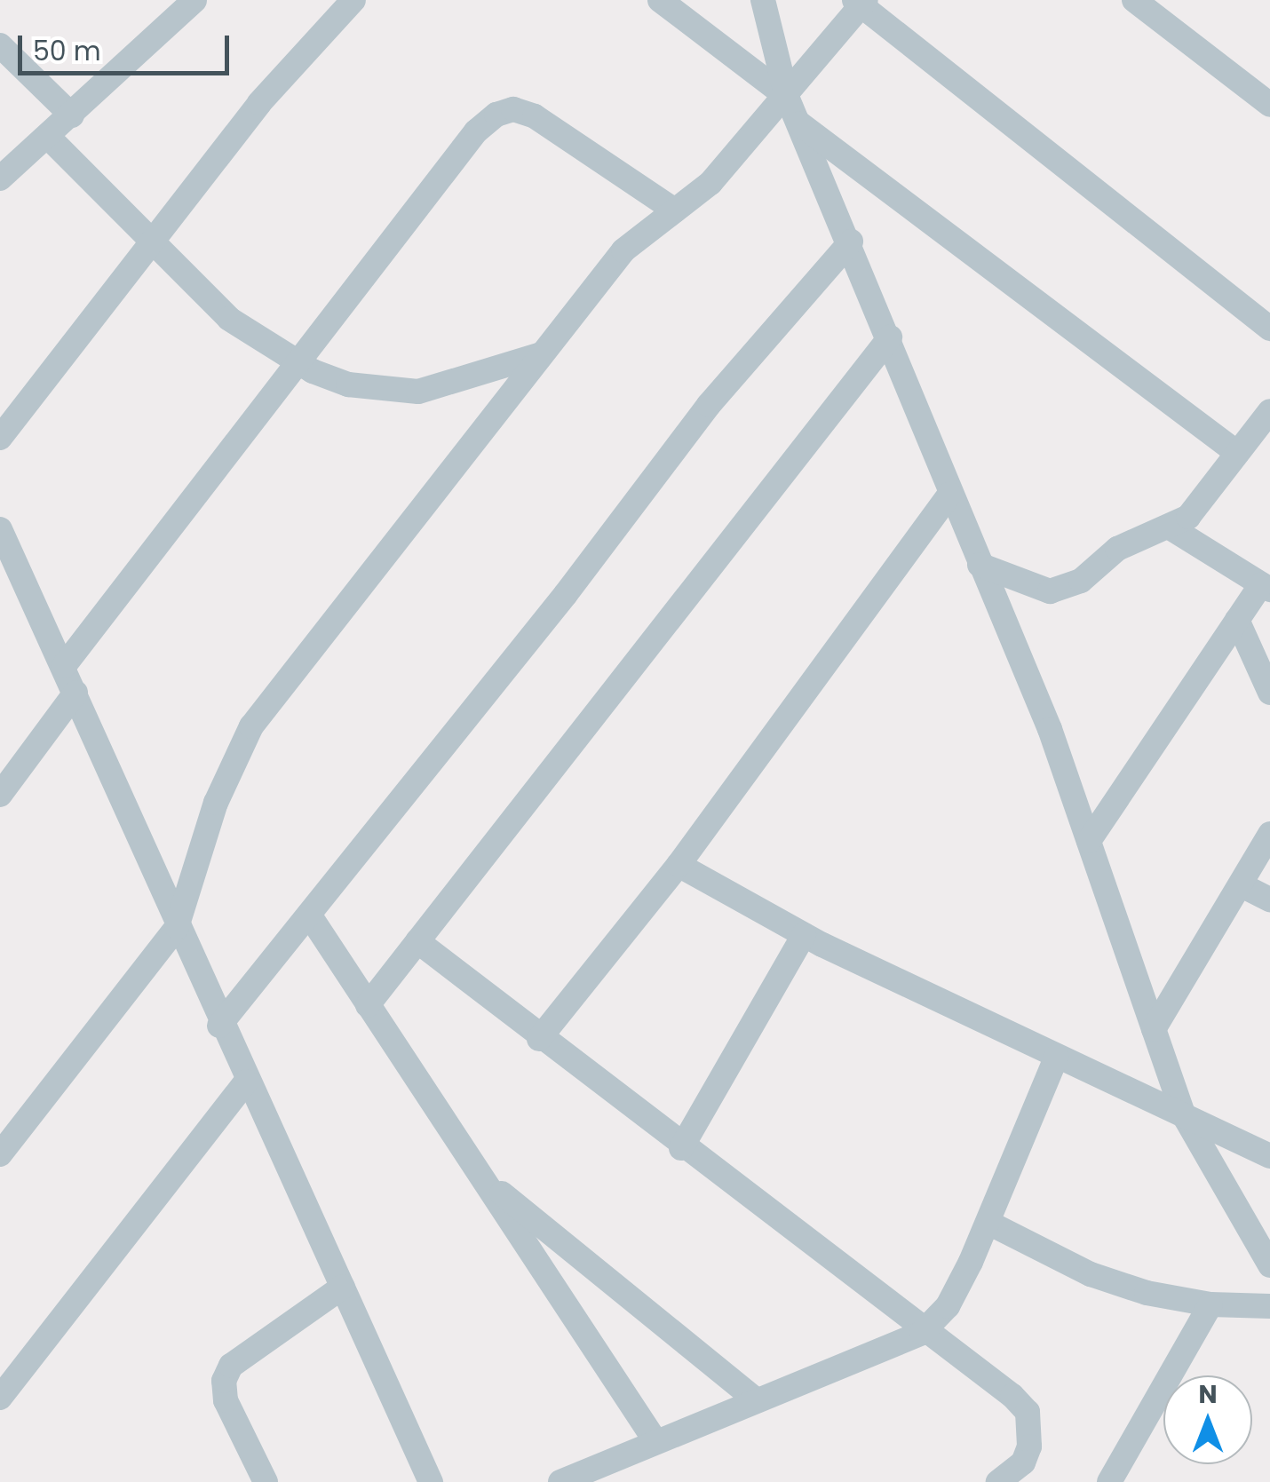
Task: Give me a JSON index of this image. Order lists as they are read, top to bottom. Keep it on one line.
{"scale_bar":"50 m","north":"top"}
